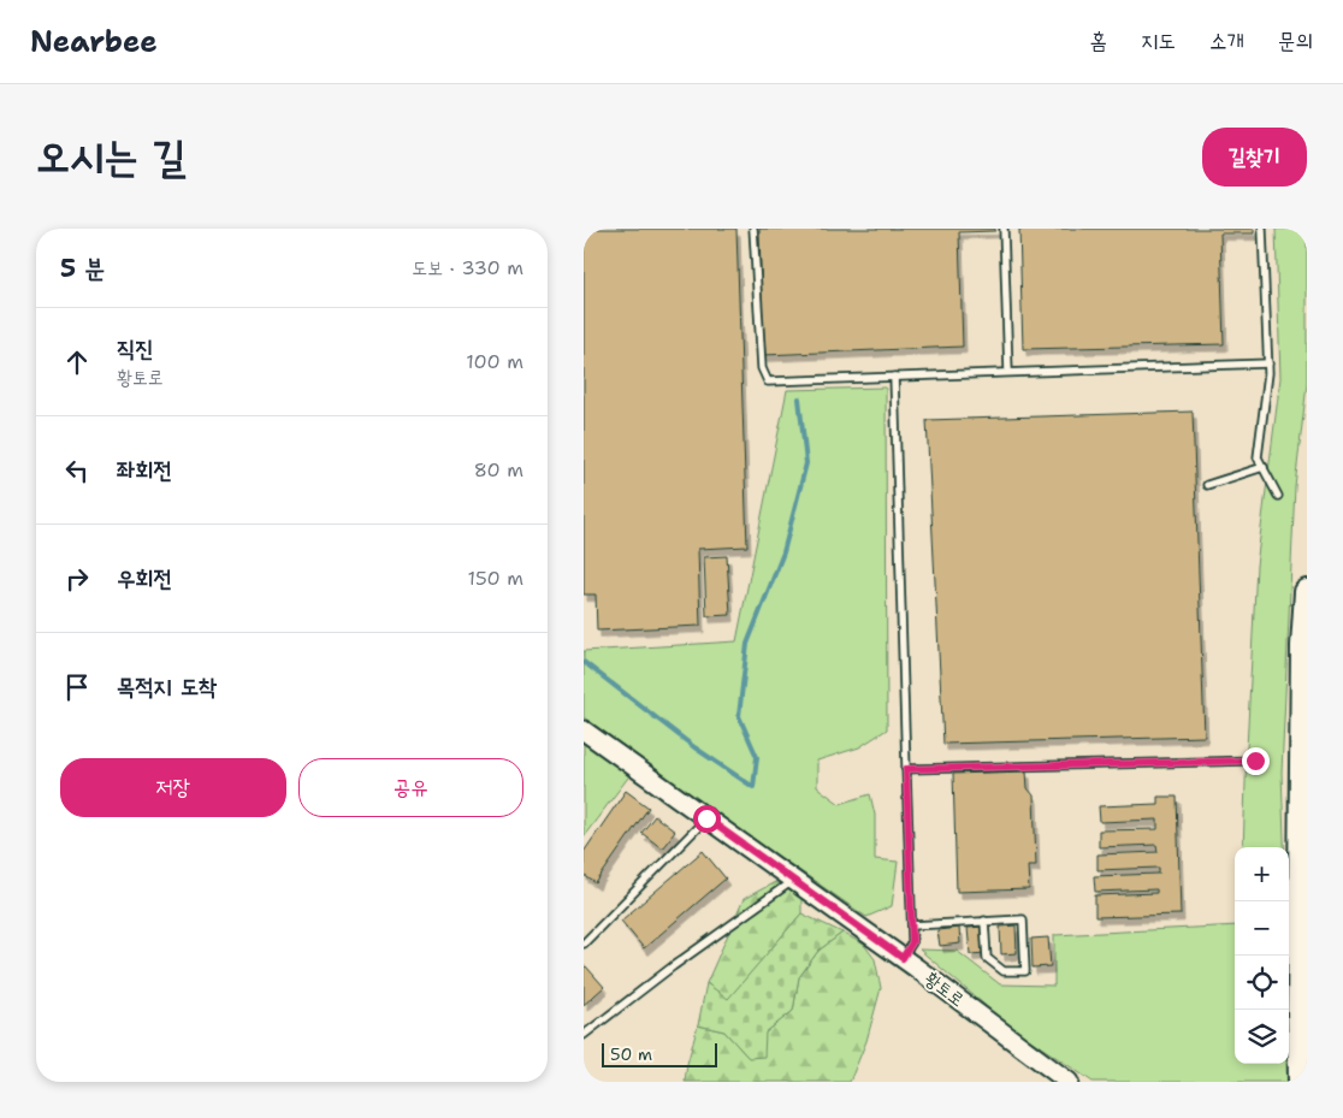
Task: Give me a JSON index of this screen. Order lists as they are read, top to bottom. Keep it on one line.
{"streets":{"main road":["황토로"]},"scale_bar":"50 m","page":{"header":"Nearbee","nav":["홈","지도","소개","문의"],"title":"오시는 길","buttons":["길찾기",["저장","공유"]],"heading":["5 분","도보 · 330 m"],"list":[["직진","황토로","100 m"],["좌회전","80 m"],["우회전","150 m"],"목적지 도착"],"map_buttons":["+","−"],"scale":"50 m"}}
